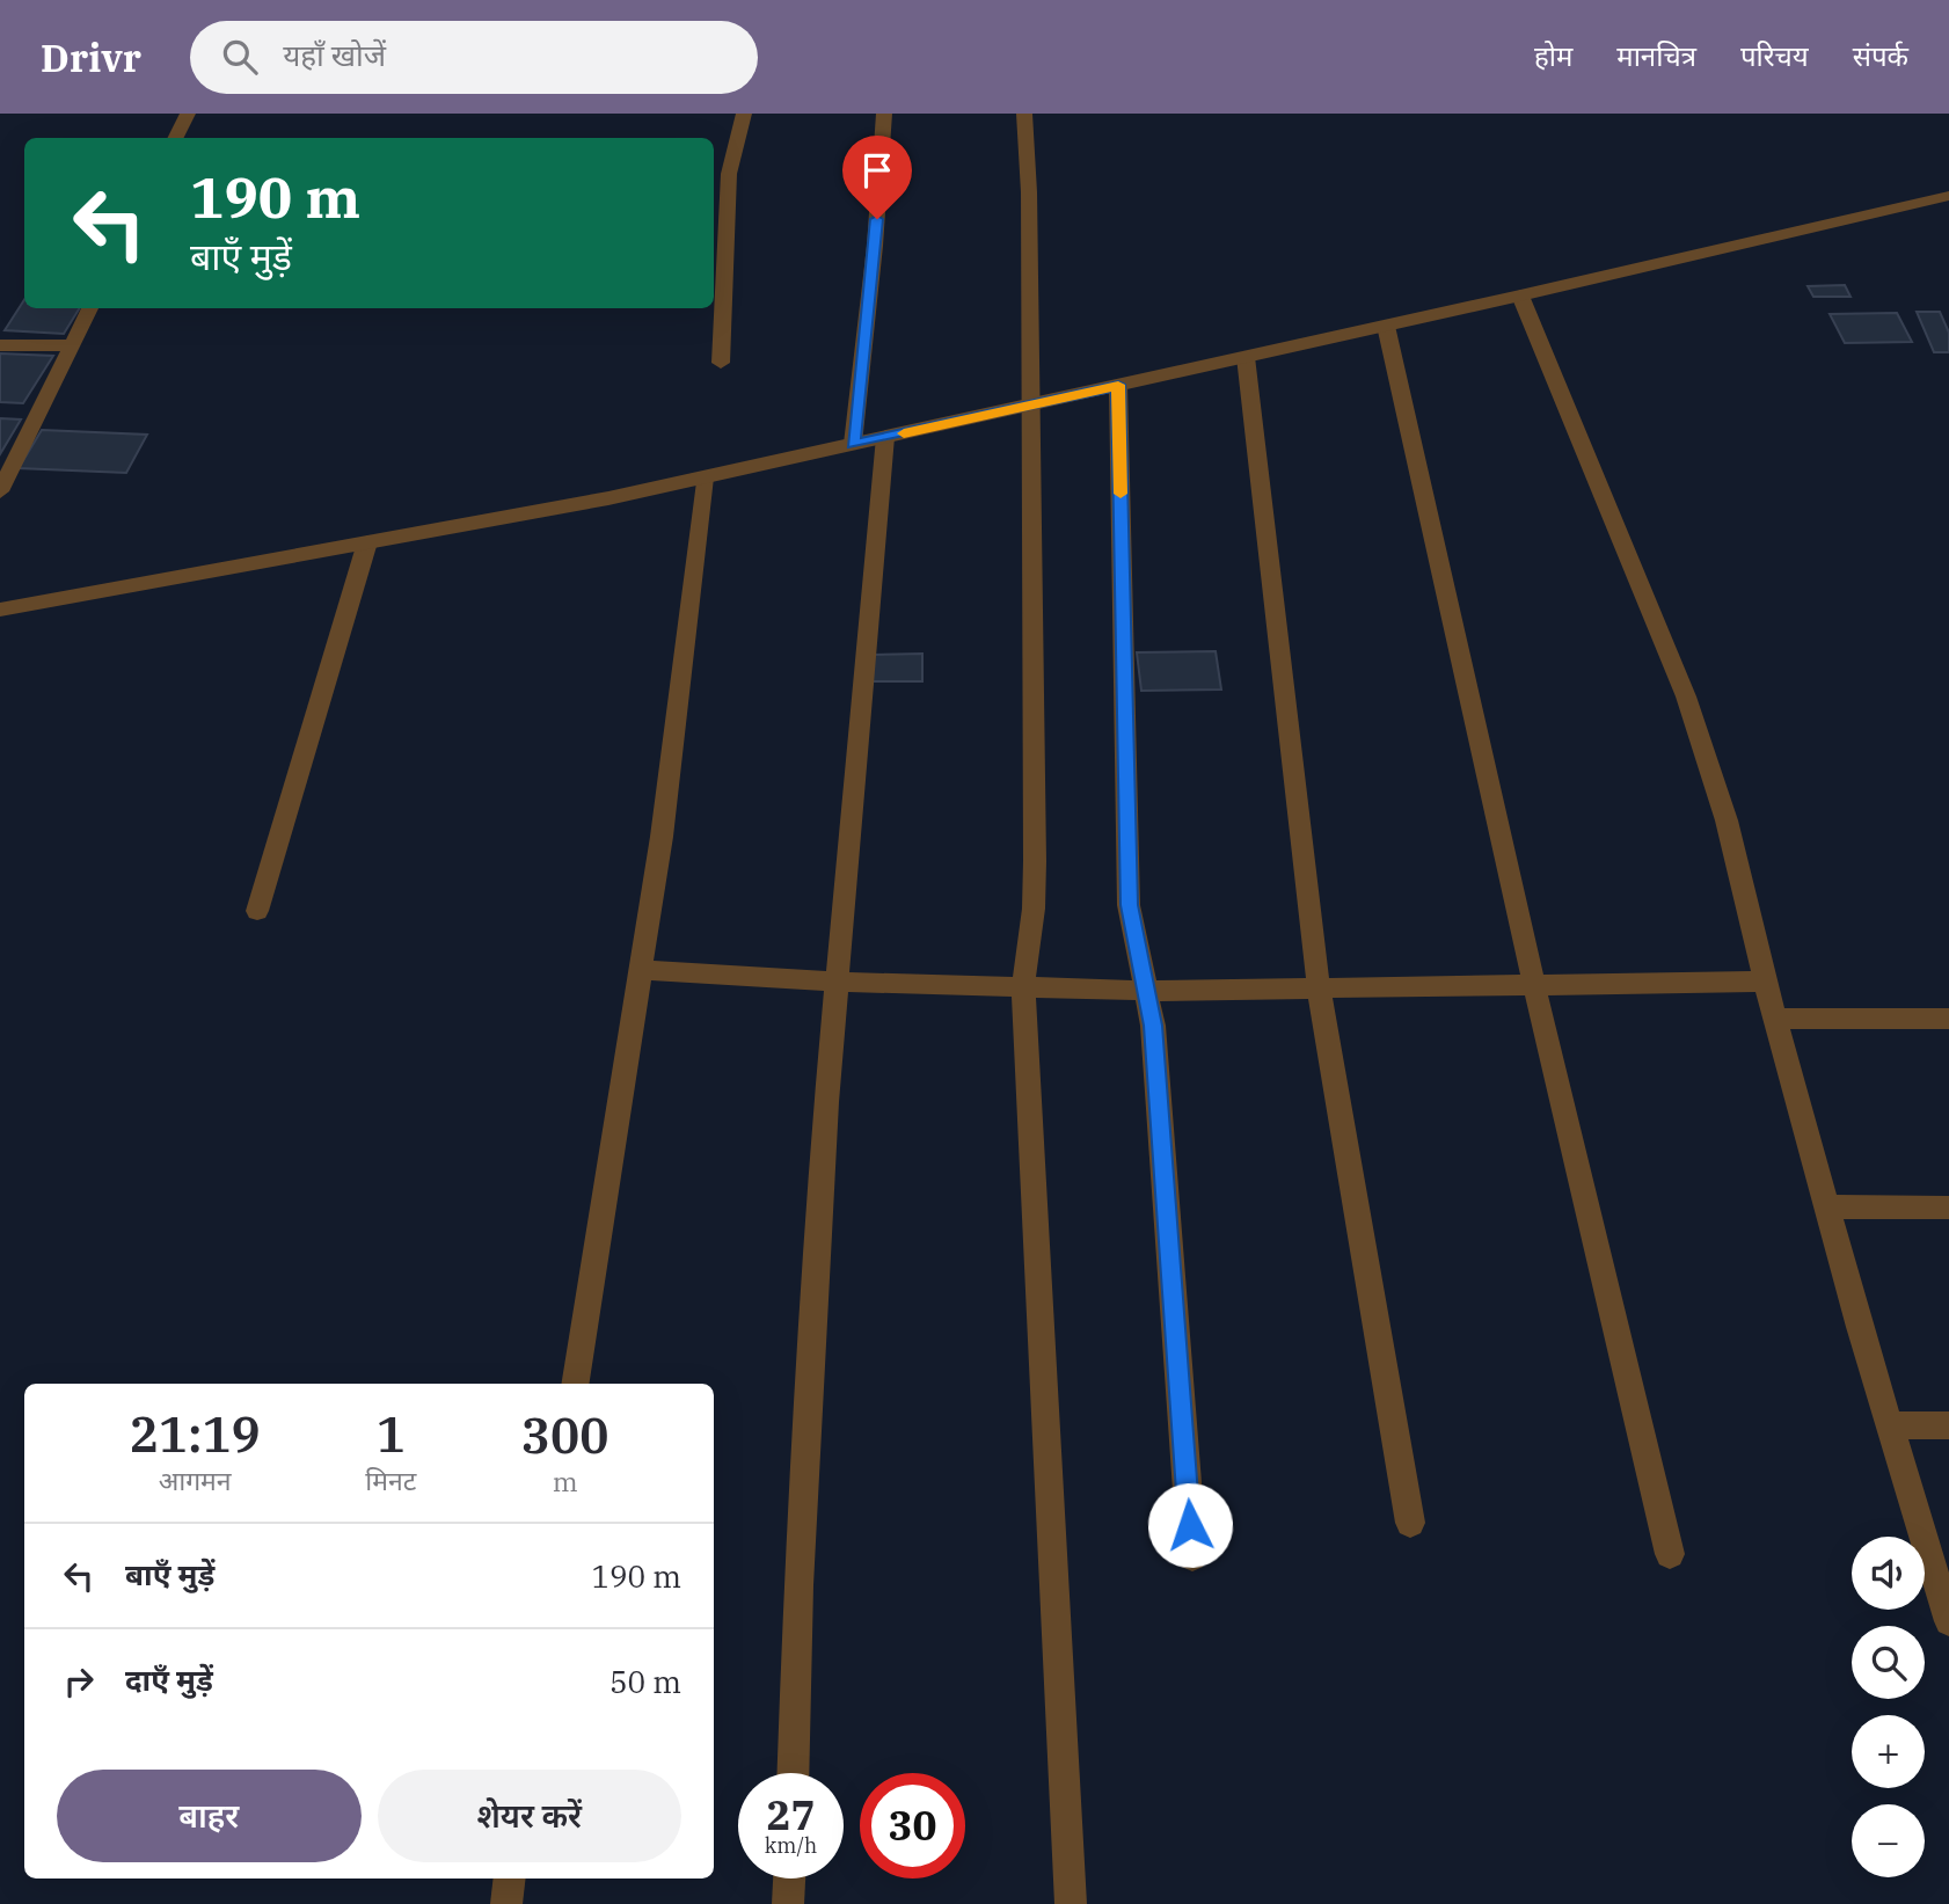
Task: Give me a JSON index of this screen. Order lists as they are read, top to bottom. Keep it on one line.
{"page":{"header":"Drivr","search":"यहाँ खोजें","nav":["होम","मानचित्र","परिचय","संपर्क"],"turn":["190 m","बाएँ मुड़ें"],"eta":["21:19","आगमन","1","मिनट","300","m"],"list":[{"name":"बाएँ मुड़ें","value":"190 m"},{"name":"दाएँ मुड़ें","value":"50 m"}],"map_buttons":["+","−"],"buttons":["बाहर","शेयर करें"],"speed":"27 km/h","limit":"30"}}
